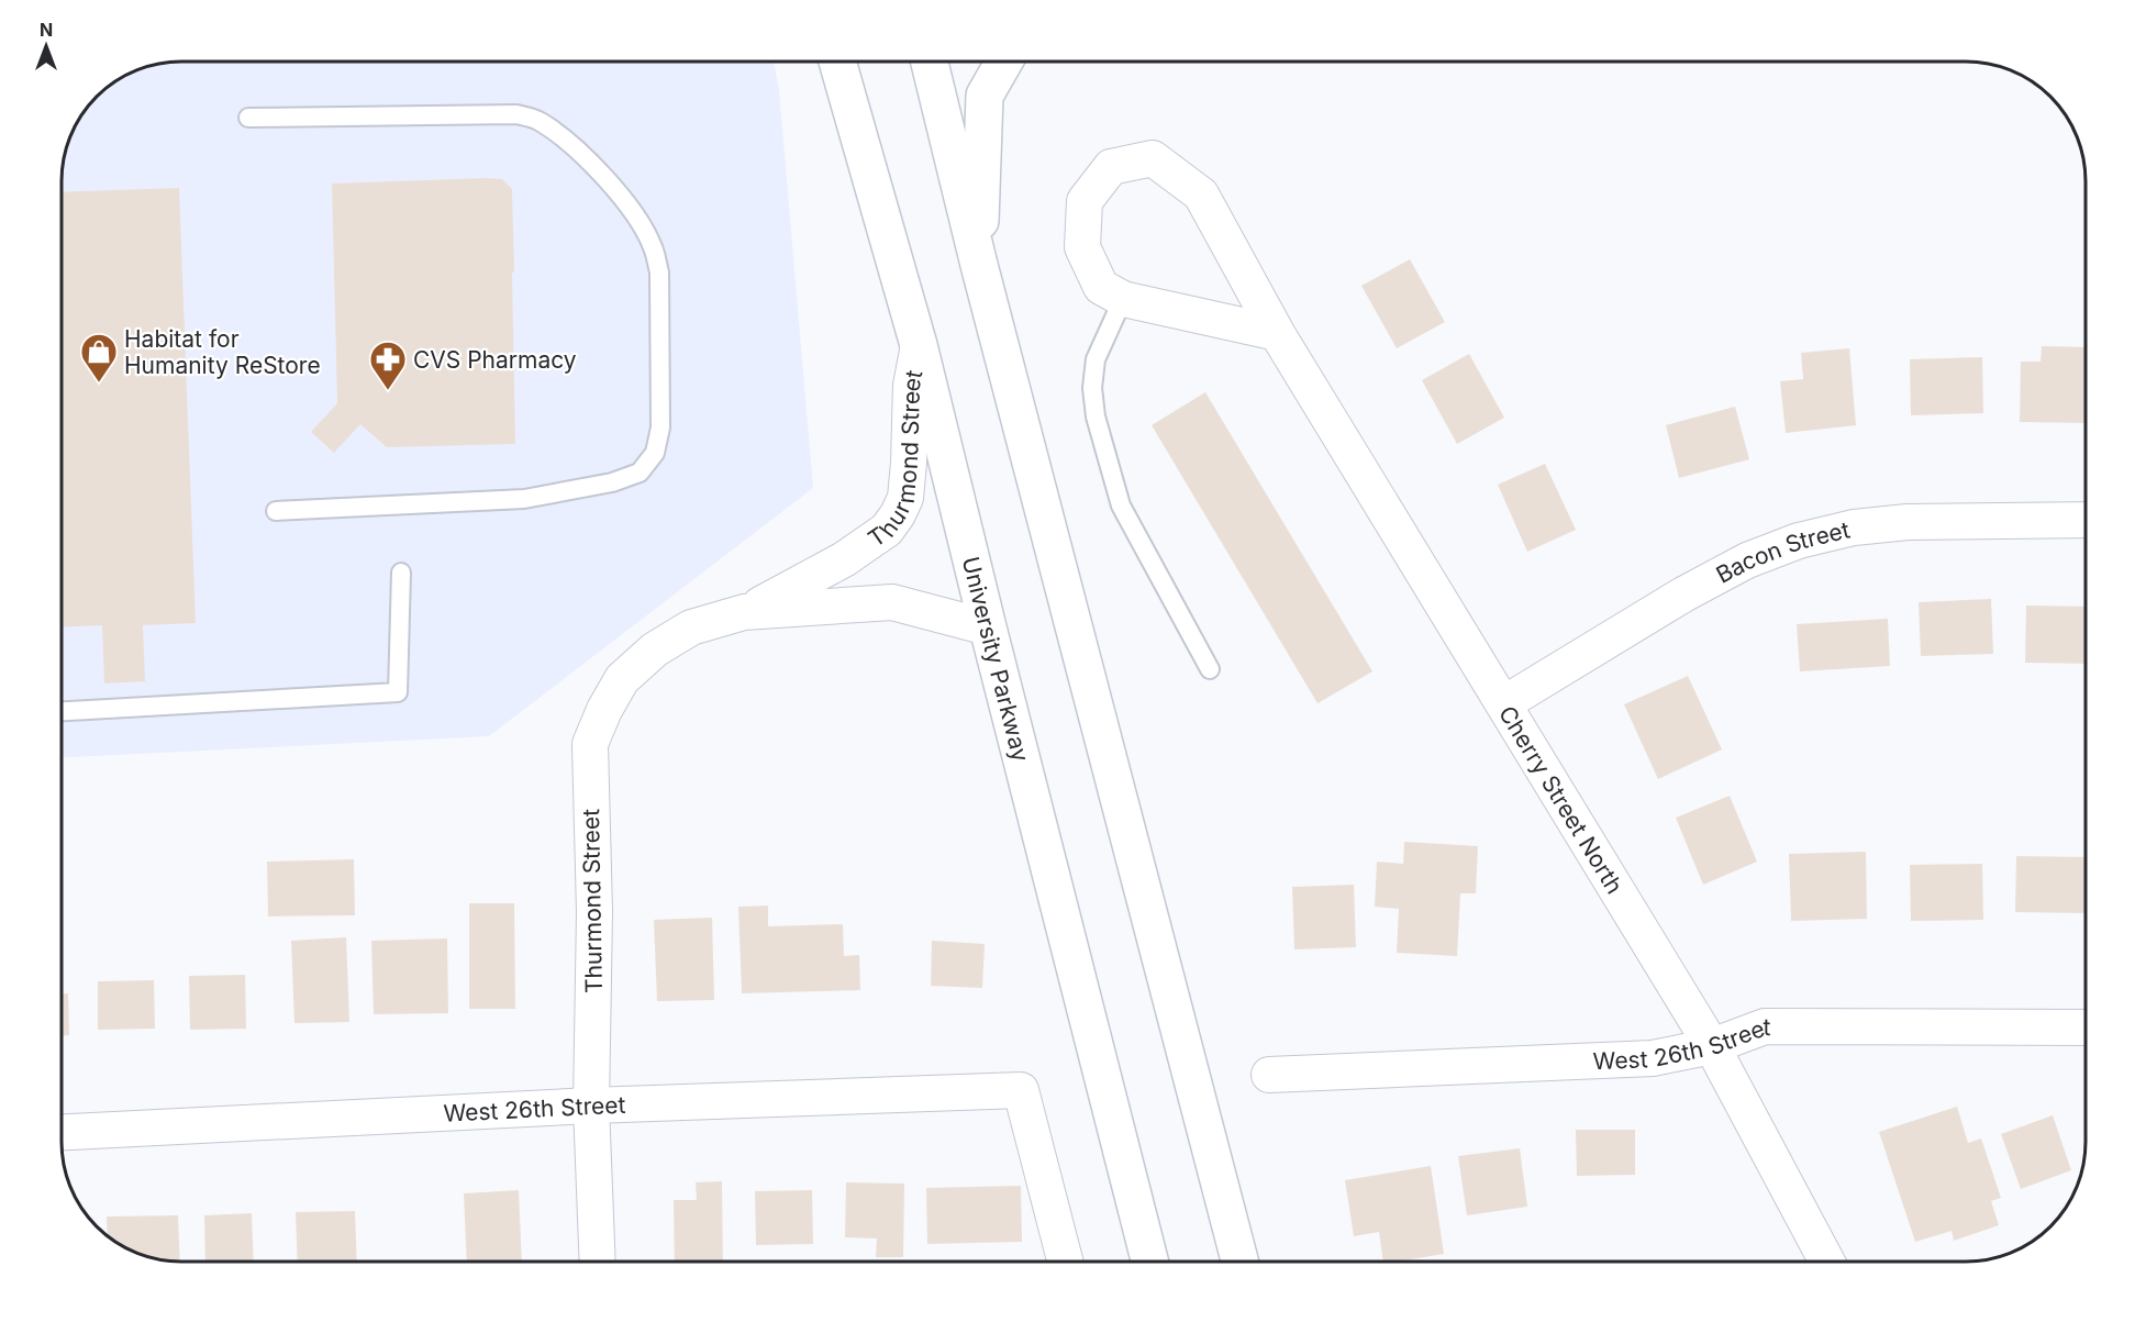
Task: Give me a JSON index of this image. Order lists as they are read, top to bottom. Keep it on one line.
{"streets":{"main road":["University Parkway"],"street":["Thurmond Street","Bacon Street","Cherry Street North","West 26th Street"]},"crossings":[["Thurmond Street","University Parkway"],["Thurmond Street","West 26th Street"],["Bacon Street","Cherry Street North"],["Cherry Street North","West 26th Street"]],"places":{"shop":["Habitat for Humanity ReStore"],"pharmacy":["CVS Pharmacy"]},"north":"top"}
